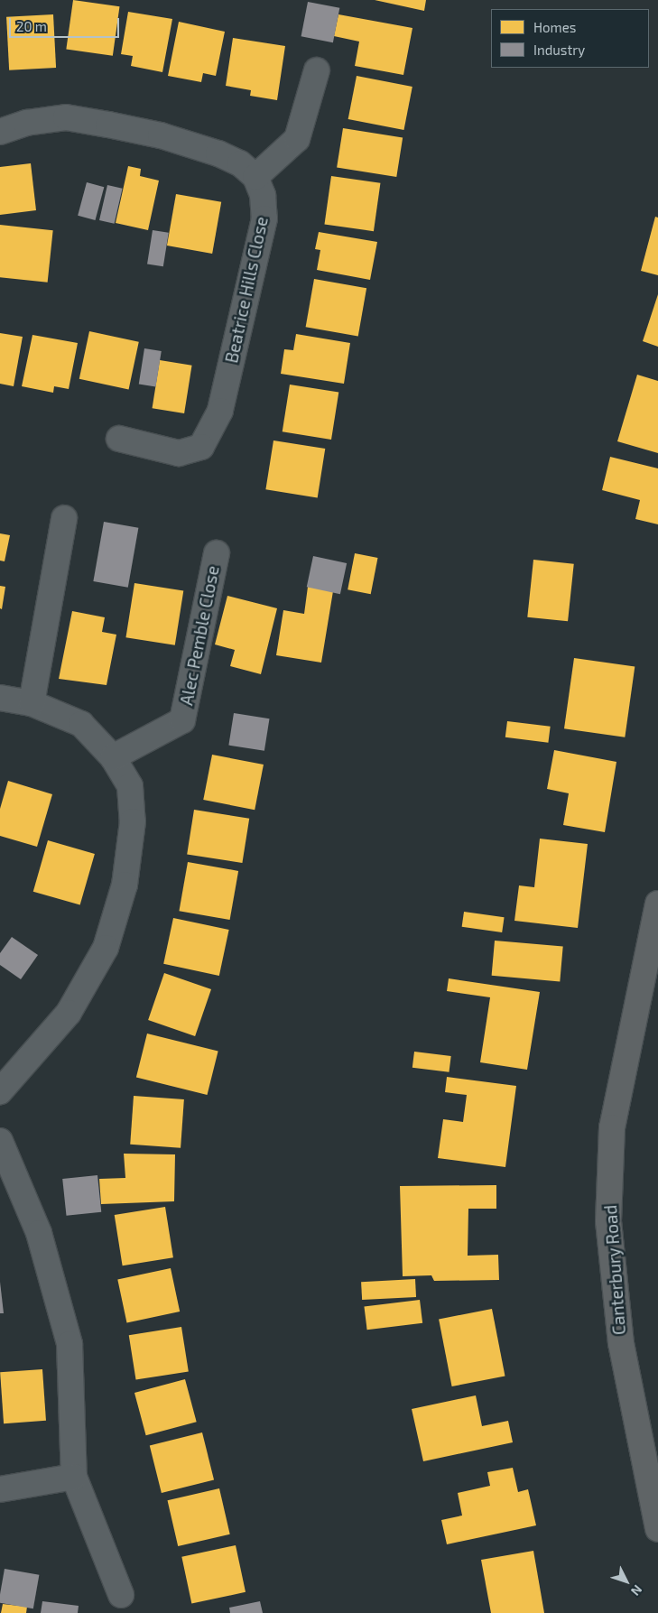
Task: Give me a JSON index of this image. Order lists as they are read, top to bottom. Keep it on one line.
{"streets":{"highway":["Canterbury Road"],"street":["Beatrice Hills Close","Alec Pemble Close"]},"legend":["Homes","Industry"],"scale_bar":"20 m","north":"bottom right"}
